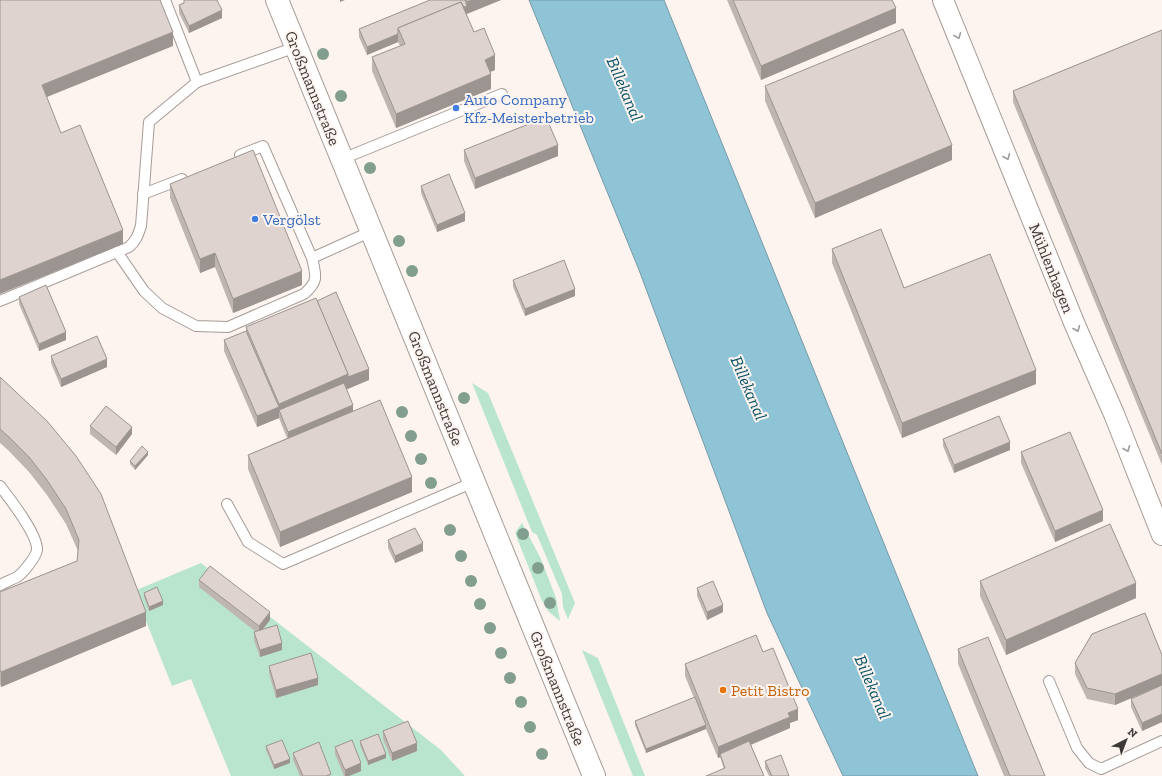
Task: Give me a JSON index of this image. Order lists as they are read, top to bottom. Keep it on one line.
{"streets":{"main road":["Großmannstraße"],"street":["Mühlenhagen"]},"one_way":["Mühlenhagen"],"water":["Billekanal"],"places":["Auto Company Kfz-Meisterbetrieb","Vergölst","Petit Bistro"],"north":"top right"}
